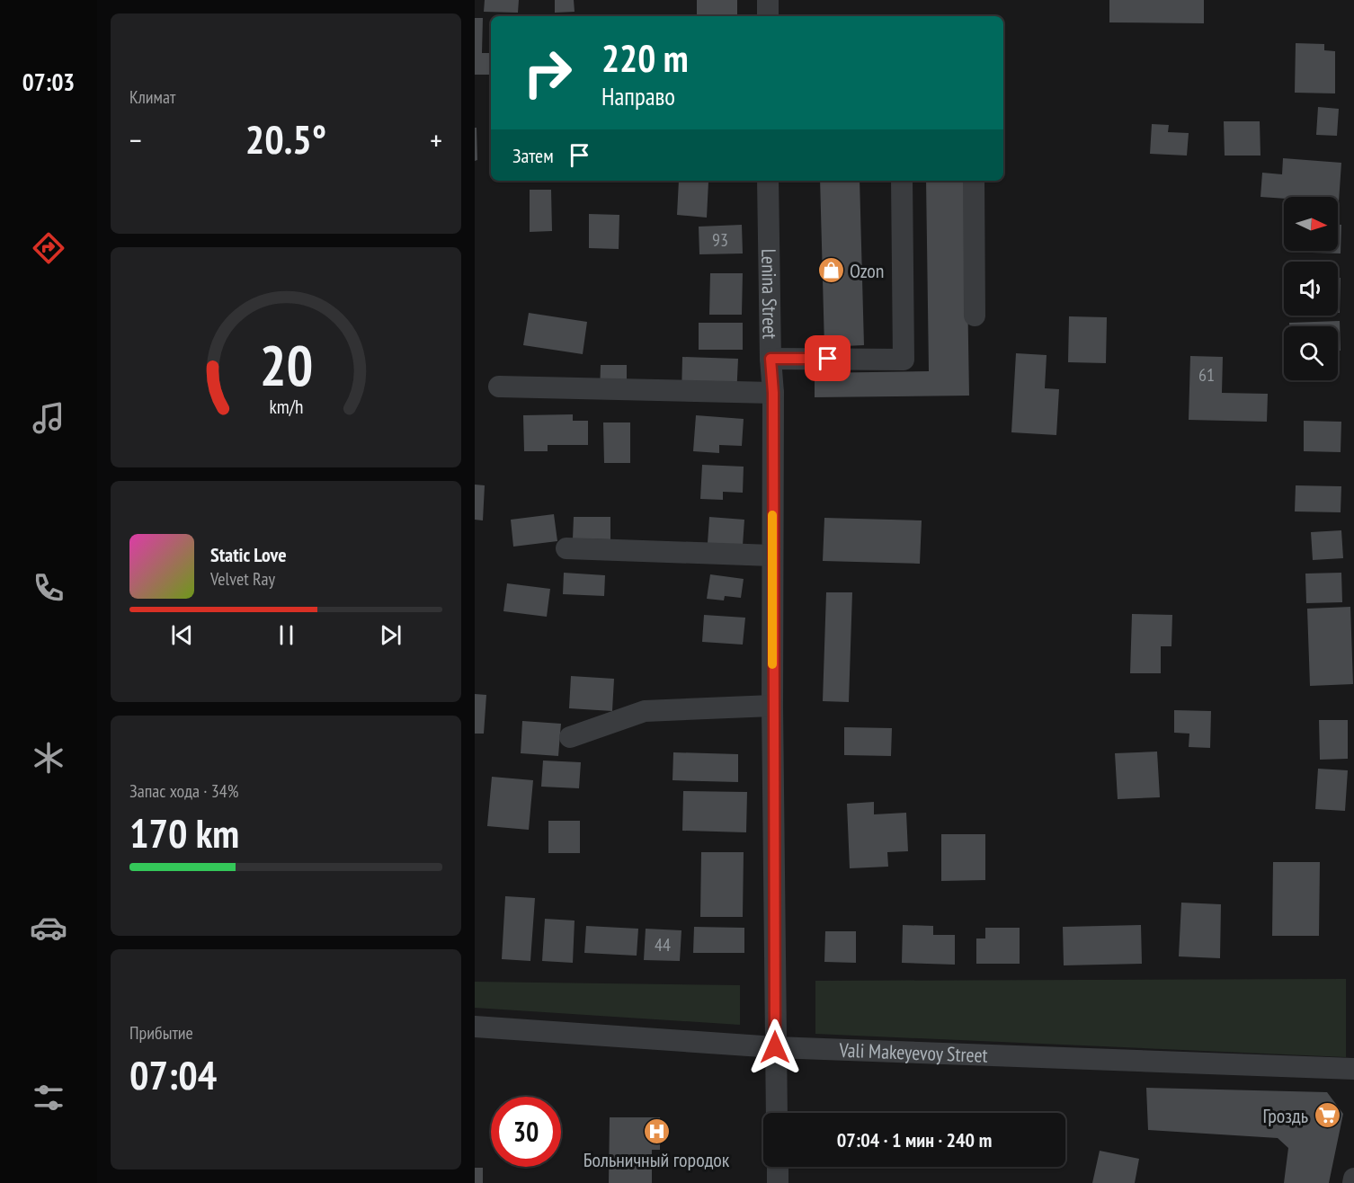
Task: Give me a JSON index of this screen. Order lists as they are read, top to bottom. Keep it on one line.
{"streets":{"street":["Lenina Street","Vali Makeyevoy Street"]},"crossings":[["Lenina Street","Vali Makeyevoy Street"]],"places":{"shop":["Ozon"],"supermarket":["Гроздь"],"hospital":["Больничный городок"]},"house_numbers":["93","61","44"],"north":"right","page":{"tabs":"07:03","tile":["Климат",["Запас хода · 34%","170 km"],["Прибытие","07:04"]],"turn":["220 m","Направо"],"heat":["−","20.5°","+"],"then":"Затем","song":["Static Love","Velvet Ray"],"limit":"30","trip":"07:04 · 1 мин · 240 m","gauge":["20","km/h"]}}
